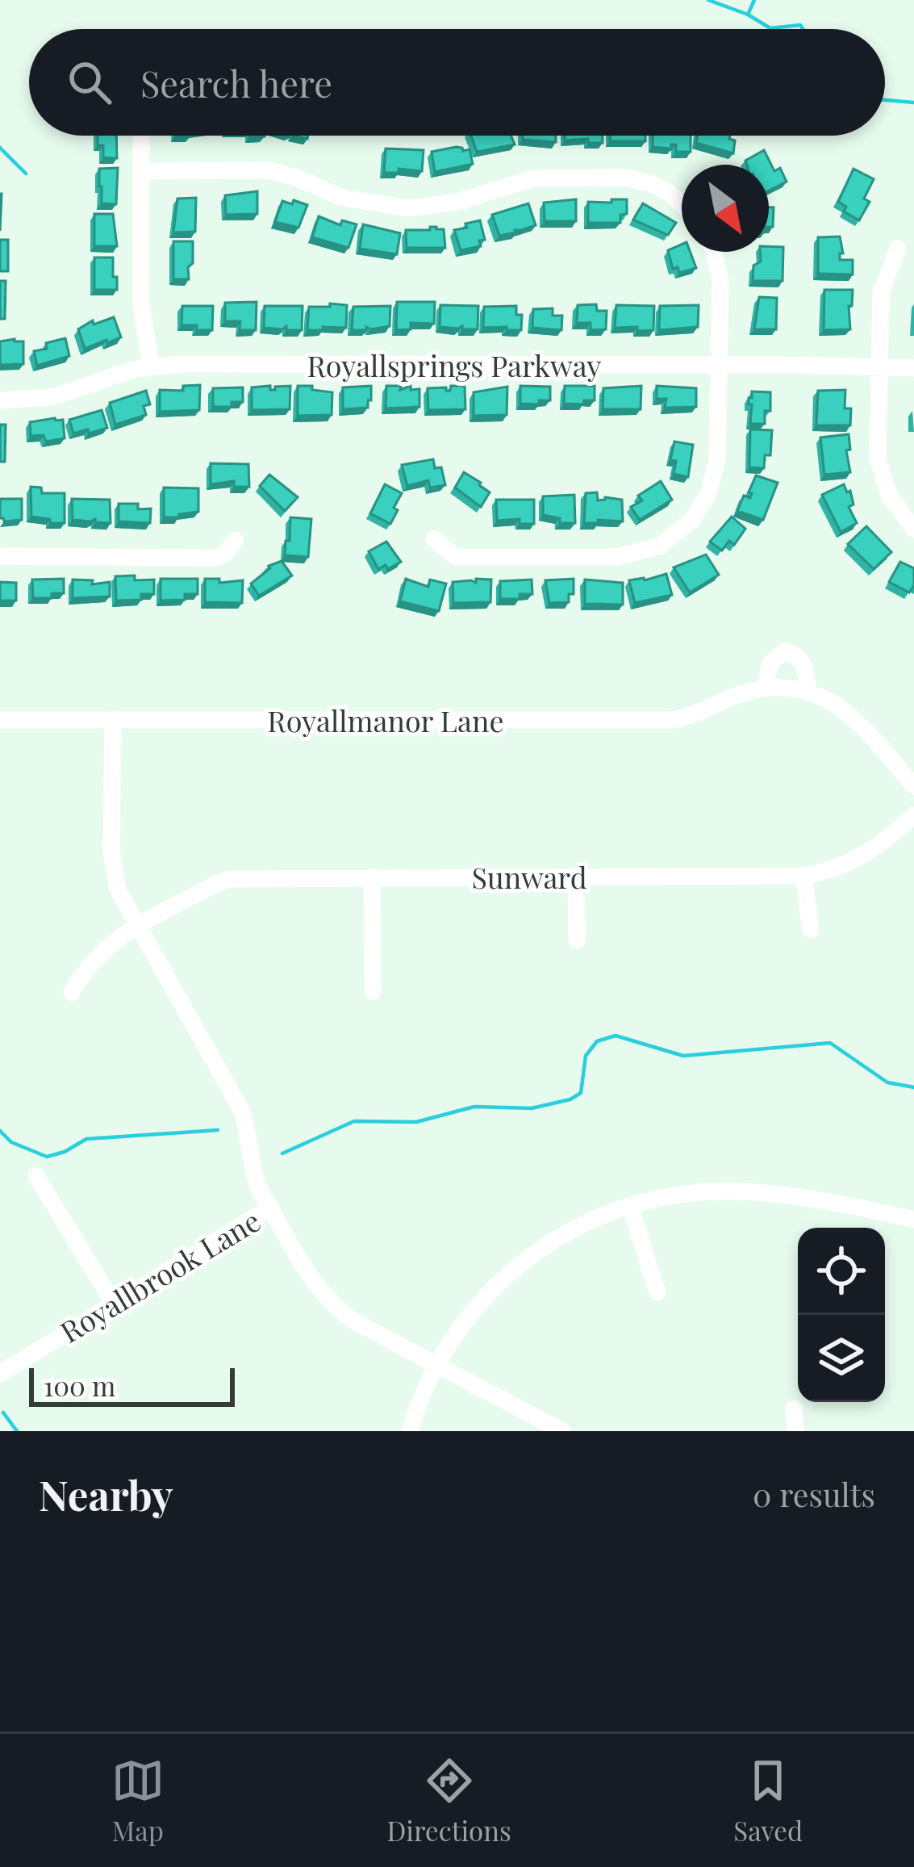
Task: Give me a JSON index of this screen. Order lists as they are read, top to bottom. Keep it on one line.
{"streets":{"street":["Royallsprings Parkway","Royallmanor Lane","Sunward","Royallbrook Lane"]},"scale_bar":"100 m","north":"bottom right","page":{"search":"Search here","scale":"100 m","heading":["Nearby","0 results"],"nav":["Map","Directions","Saved"]}}
